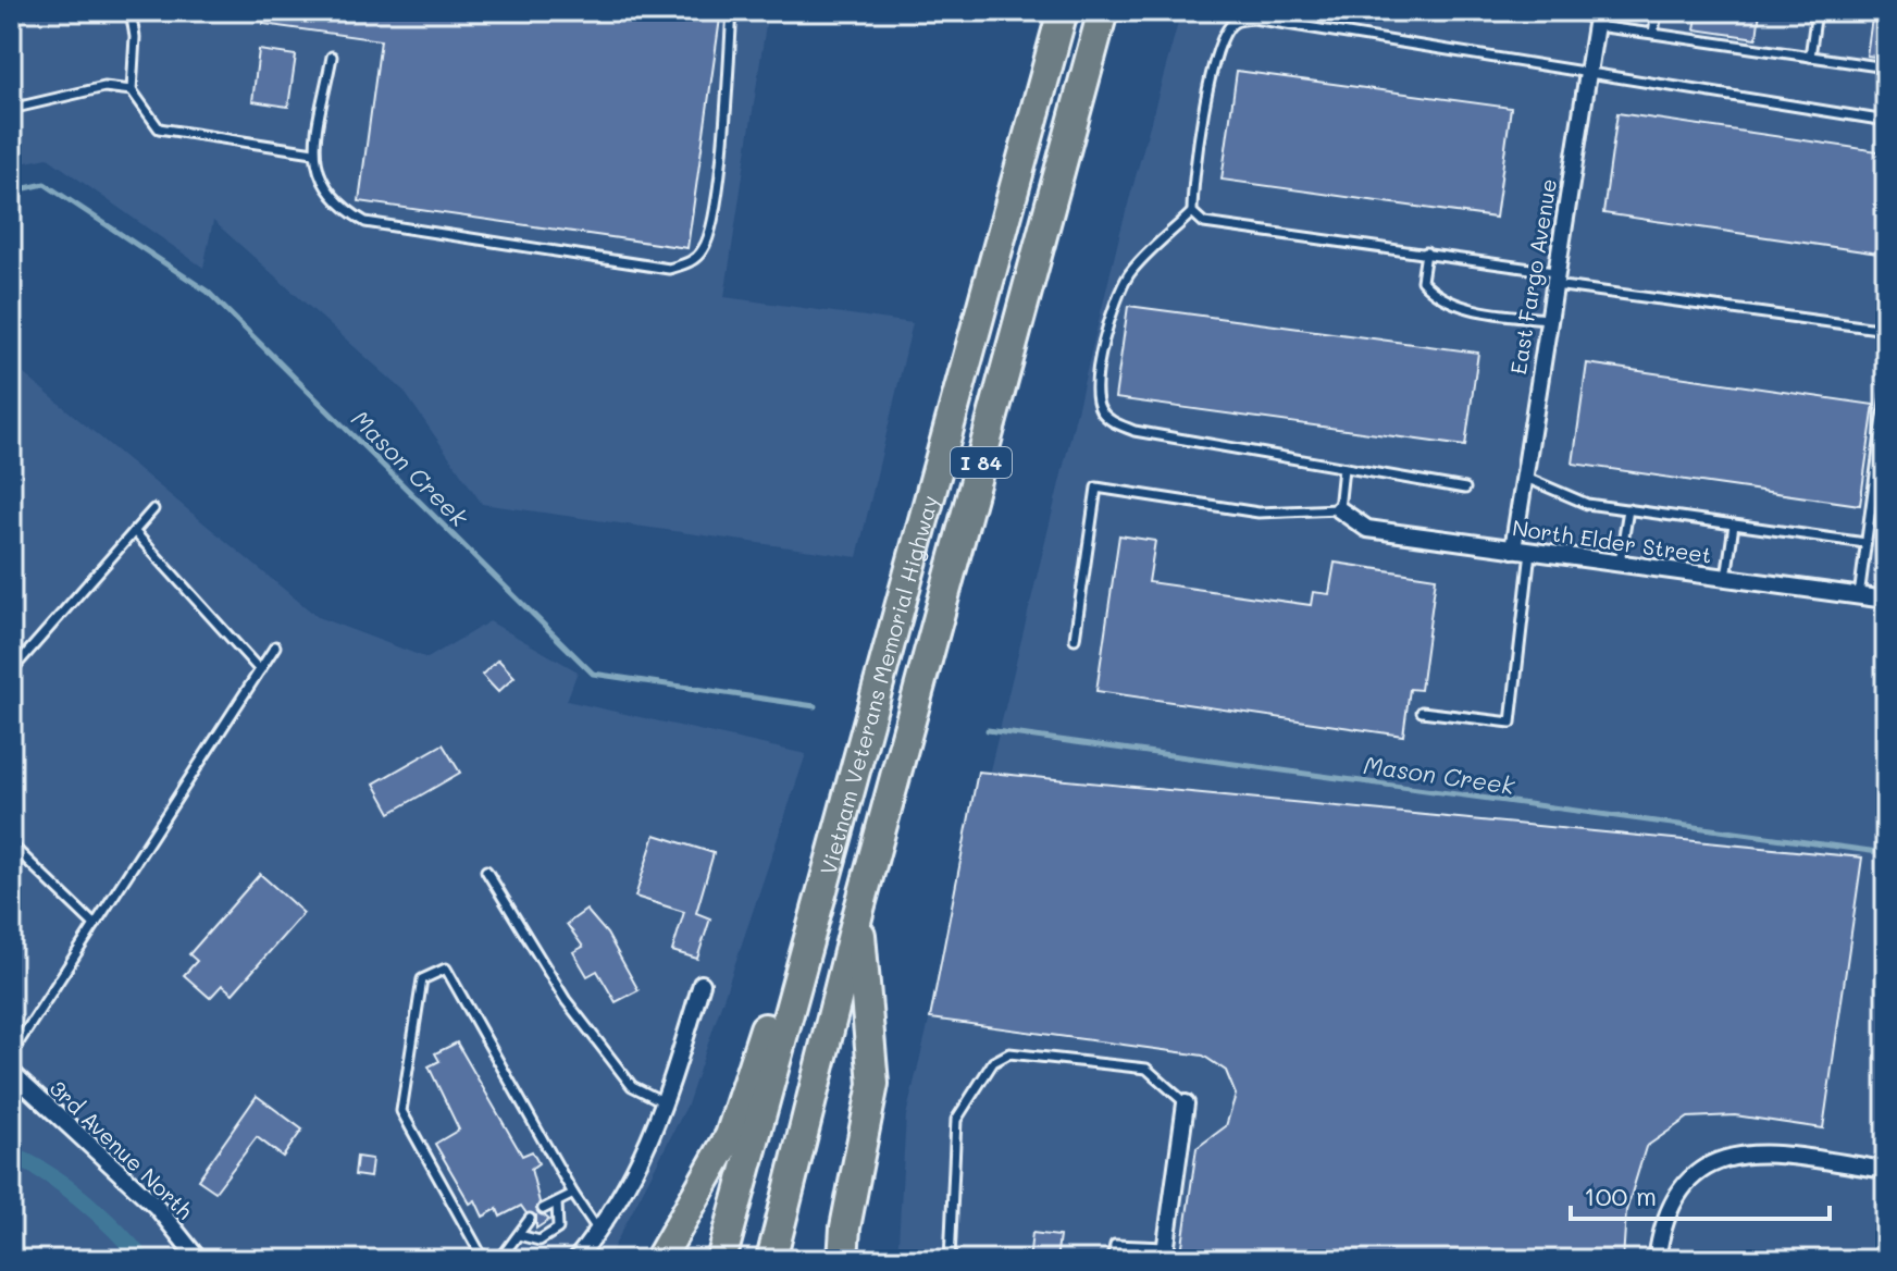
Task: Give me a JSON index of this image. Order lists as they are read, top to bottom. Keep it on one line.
{"streets":{"highway":["I 84","Vietnam Veterans Memorial Highway"],"street":["East Fargo Avenue","North Elder Street","3rd Avenue North"]},"crossings":[["East Fargo Avenue","North Elder Street"]],"water":["Mason Creek"],"scale_bar":"100 m"}
